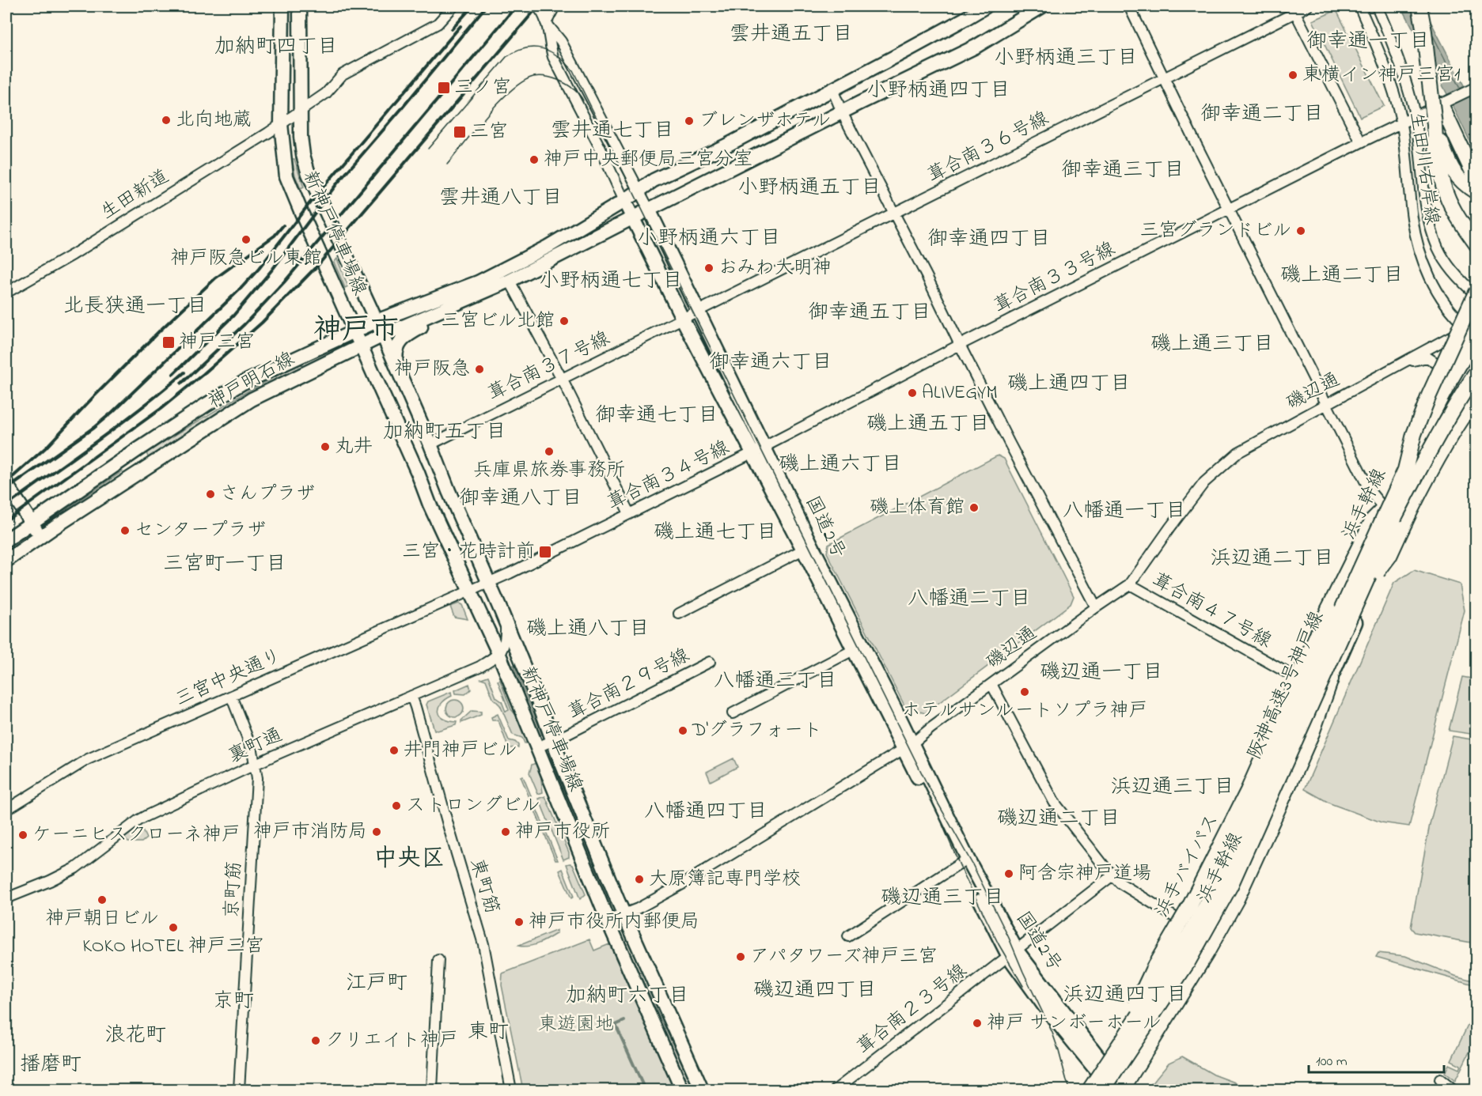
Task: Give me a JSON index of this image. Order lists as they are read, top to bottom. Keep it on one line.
{"streets":{"highway":["阪神高速3号神戸線","浜手バイパス"],"main road":["新神戸停車場線","神戸明石線","浜手幹線","国道2号"],"street":["葺合南３６号線","生田川右岸線","生田新道","葺合南３３号線","葺合南３７号線","磯辺通","葺合南３４号線","葺合南４７号線","三宮中央通り","葺合南２９号線","裏町通","東町筋","京町筋","葺合南２３号線"]},"crossings":[["葺合南３６号線","葺合南３７号線"],["葺合南３６号線","国道2号"],["生田川右岸線","葺合南３３号線"],["生田川右岸線","磯辺通"],["生田川右岸線","浜手幹線"],["生田川右岸線","阪神高速3号神戸線"],["生田新道","新神戸停車場線"],["新神戸停車場線","葺合南３７号線"],["新神戸停車場線","神戸明石線"],["新神戸停車場線","磯辺通"],["新神戸停車場線","葺合南３４号線"],["新神戸停車場線","三宮中央通り"],["新神戸停車場線","葺合南２９号線"],["新神戸停車場線","裏町通"],["葺合南３３号線","葺合南３４号線"],["葺合南３３号線","国道2号"],["葺合南３７号線","国道2号"],["神戸明石線","国道2号"],["磯辺通","浜手幹線"],["磯辺通","国道2号"],["磯辺通","葺合南４７号線"],["磯辺通","阪神高速3号神戸線"],["葺合南３４号線","国道2号"],["葺合南３４号線","三宮中央通り"],["浜手幹線","国道2号"],["浜手幹線","葺合南４７号線"],["浜手幹線","阪神高速3号神戸線"],["浜手幹線","浜手バイパス"],["国道2号","阪神高速3号神戸線"],["国道2号","浜手バイパス"],["国道2号","葺合南２３号線"],["三宮中央通り","京町筋"],["阪神高速3号神戸線","浜手バイパス"],["裏町通","東町筋"],["裏町通","京町筋"]],"districts":["雲井通五丁目","御幸通一丁目","加納町四丁目","小野柄通三丁目","小野柄通四丁目","御幸通二丁目","雲井通七丁目","御幸通三丁目","小野柄通五丁目","雲井通八丁目","小野柄通六丁目","御幸通四丁目","磯上通二丁目","小野柄通七丁目","北長狭通一丁目","御幸通五丁目","神戸市","磯上通三丁目","御幸通六丁目","磯上通四丁目","御幸通七丁目","磯上通五丁目","加納町五丁目","磯上通六丁目","御幸通八丁目","八幡通一丁目","磯上通七丁目","浜辺通二丁目","三宮町一丁目","八幡通二丁目","磯上通八丁目","磯辺通一丁目","八幡通三丁目","浜辺通三丁目","八幡通四丁目","磯辺通二丁目","中央区","磯辺通三丁目","江戸町","磯辺通四丁目","浜辺通四丁目","加納町六丁目","京町","東町","浪花町","播磨町"],"parks":["東遊園地"],"places":{"other":["東横イン神戸三宮1","北向地蔵","ブレンザホテル","神戸中央郵便局三宮分室","三宮グランドビル","神戸阪急ビル東館","おみわ大明神","三宮ビル北館","神戸阪急","ALIVEGYM","丸井","兵庫県旅券事務所","さんプラザ","磯上体育館","センタープラザ","ホテルサンルートソプラ神戸","D'グラフォート","井門神戸ビル","ストロングビル","神戸市消防局","神戸市役所","ケーニヒスクローネ神戸","阿含宗神戸道場","大原簿記専門学校","神戸朝日ビル","神戸市役所内郵便局","KOKO HOTEL 神戸三宮","アパタワーズ神戸三宮","神戸 サンボーホール","クリエイト神戸"],"transit":["三ノ宮","三宮","神戸三宮","三宮・花時計前"]},"scale_bar":"100 m"}
